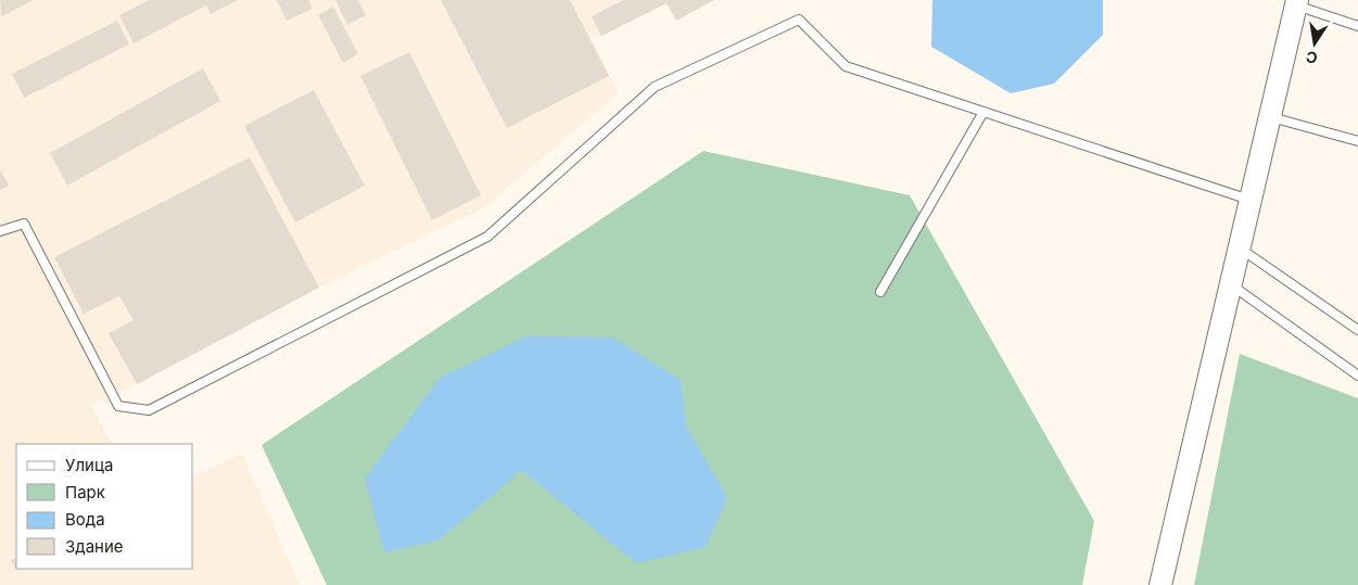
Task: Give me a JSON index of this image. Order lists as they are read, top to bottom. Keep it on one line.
{"legend":["Улица","Парк","Вода","Здание"],"north":"bottom"}
